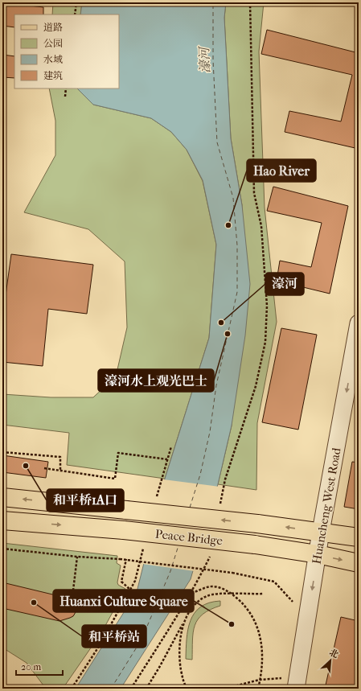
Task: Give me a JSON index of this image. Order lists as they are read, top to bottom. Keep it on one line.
{"streets":{"main road":["Peace Bridge"],"street":["Huancheng West Road"]},"crossings":[["Huancheng West Road","Peace Bridge"]],"one_way":["Huancheng West Road"],"water":["濠河"],"places":["Hao River","濠河","濠河水上观光巴士","和平桥1A口","和平桥站","Huanxi Culture Square"],"legend":["道路","公园","水域","建筑"],"scale_bar":"20 m","north":"top right"}
